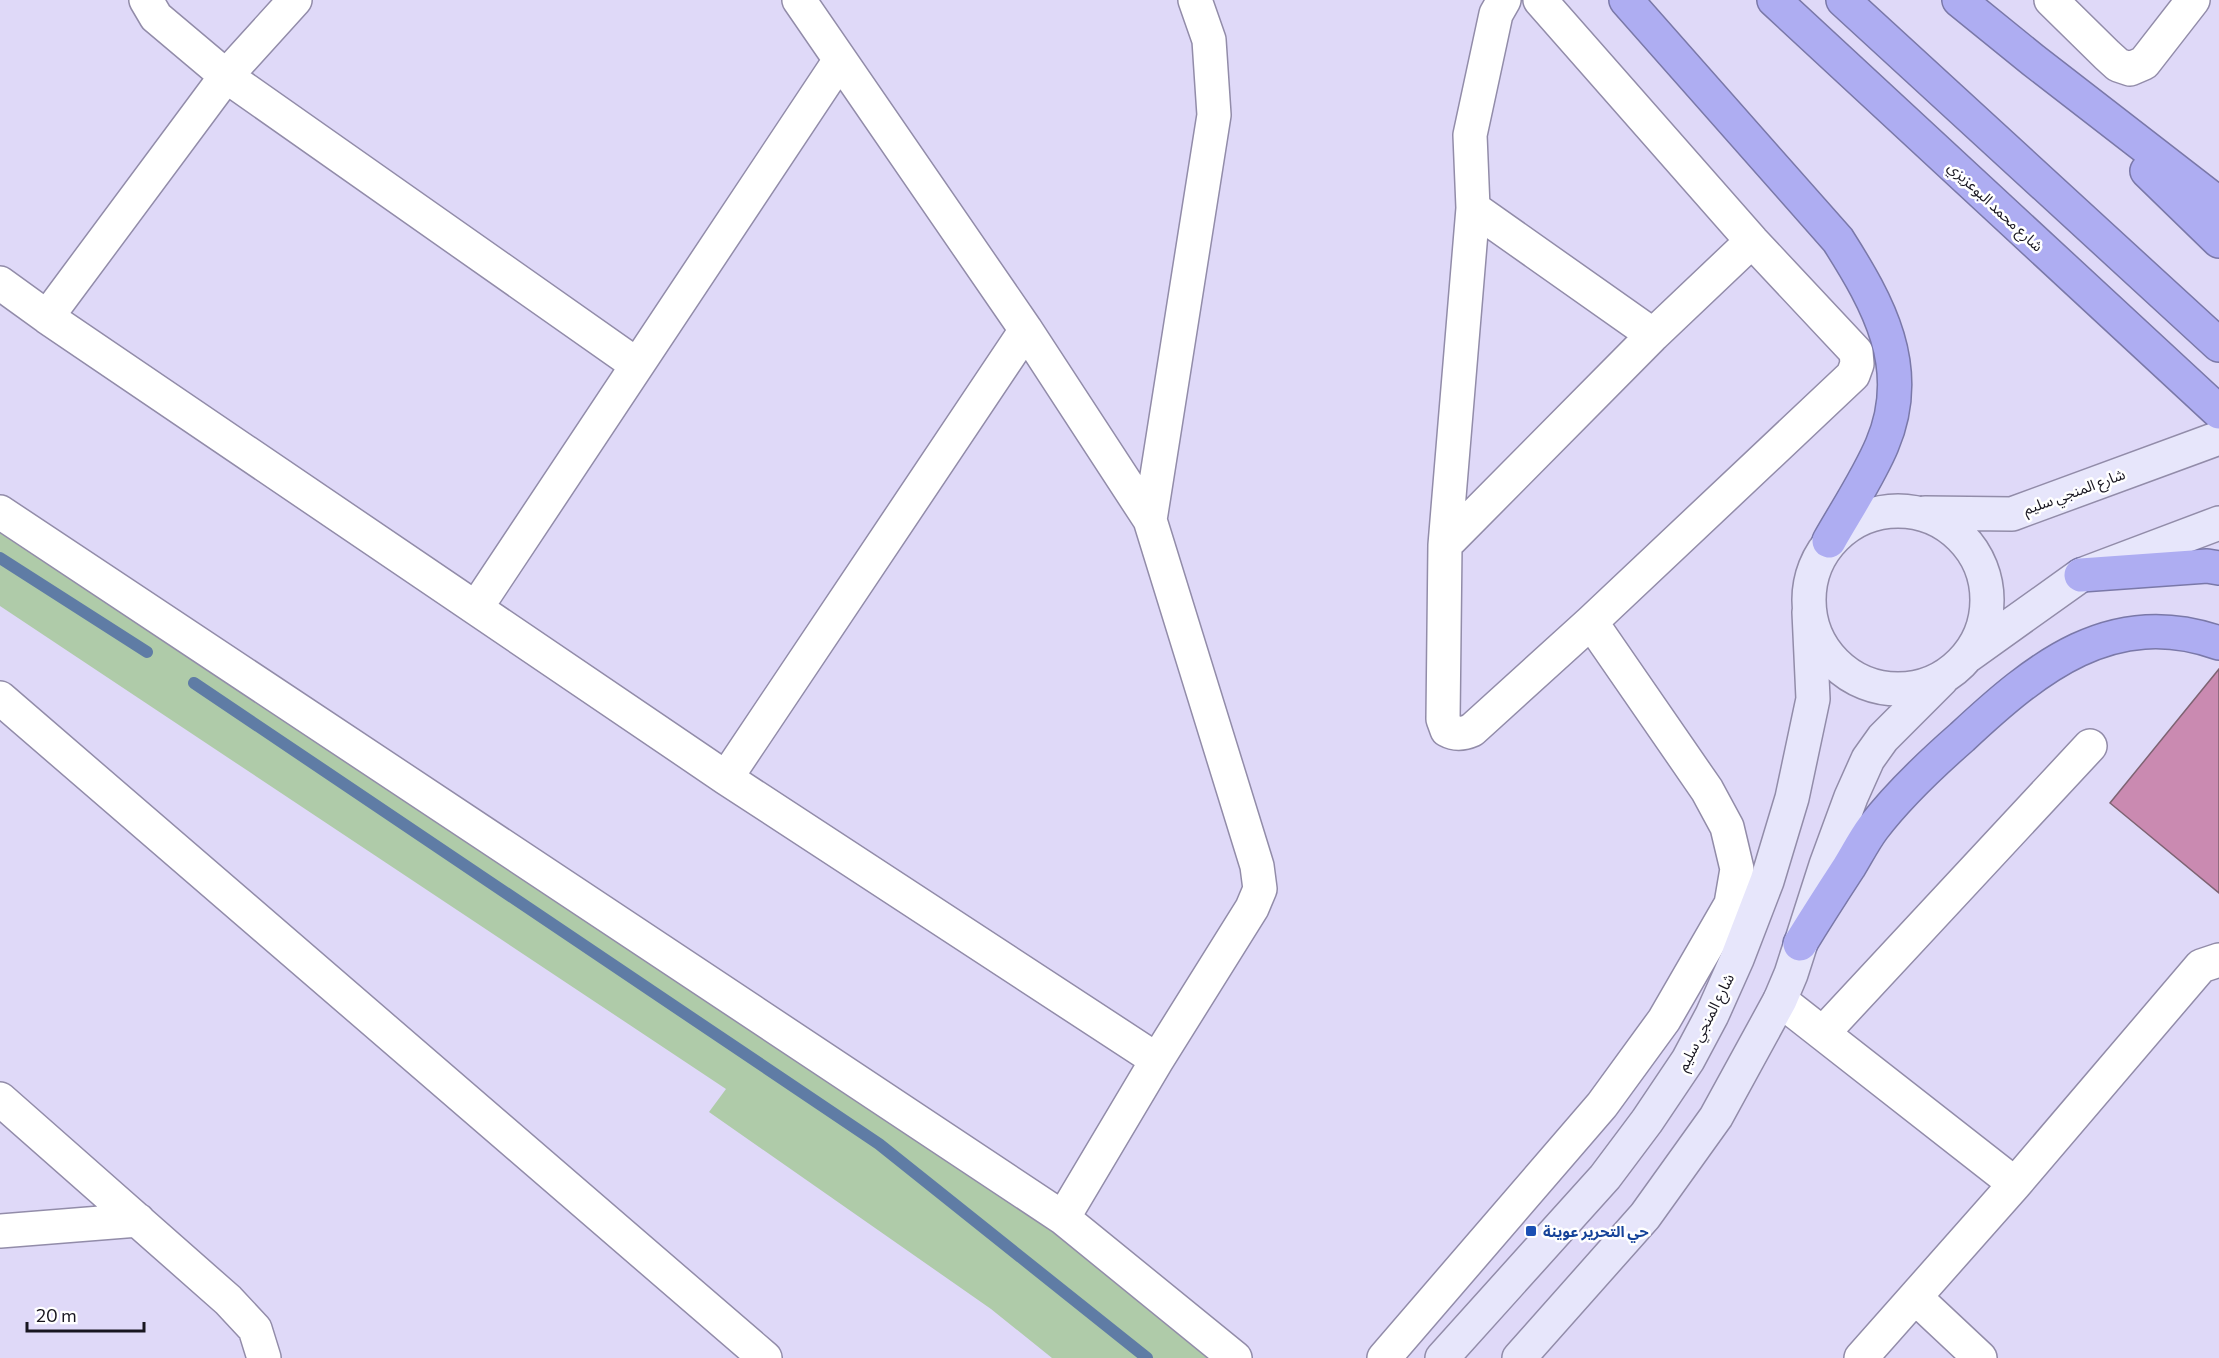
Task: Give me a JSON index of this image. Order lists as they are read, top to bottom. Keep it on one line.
{"streets":{"highway":["شارع محمد البوعزيزي"],"main road":["شارع المنجي سليم"]},"places":{"transit":["حي التحرير عوينة"]},"scale_bar":"20 m"}
